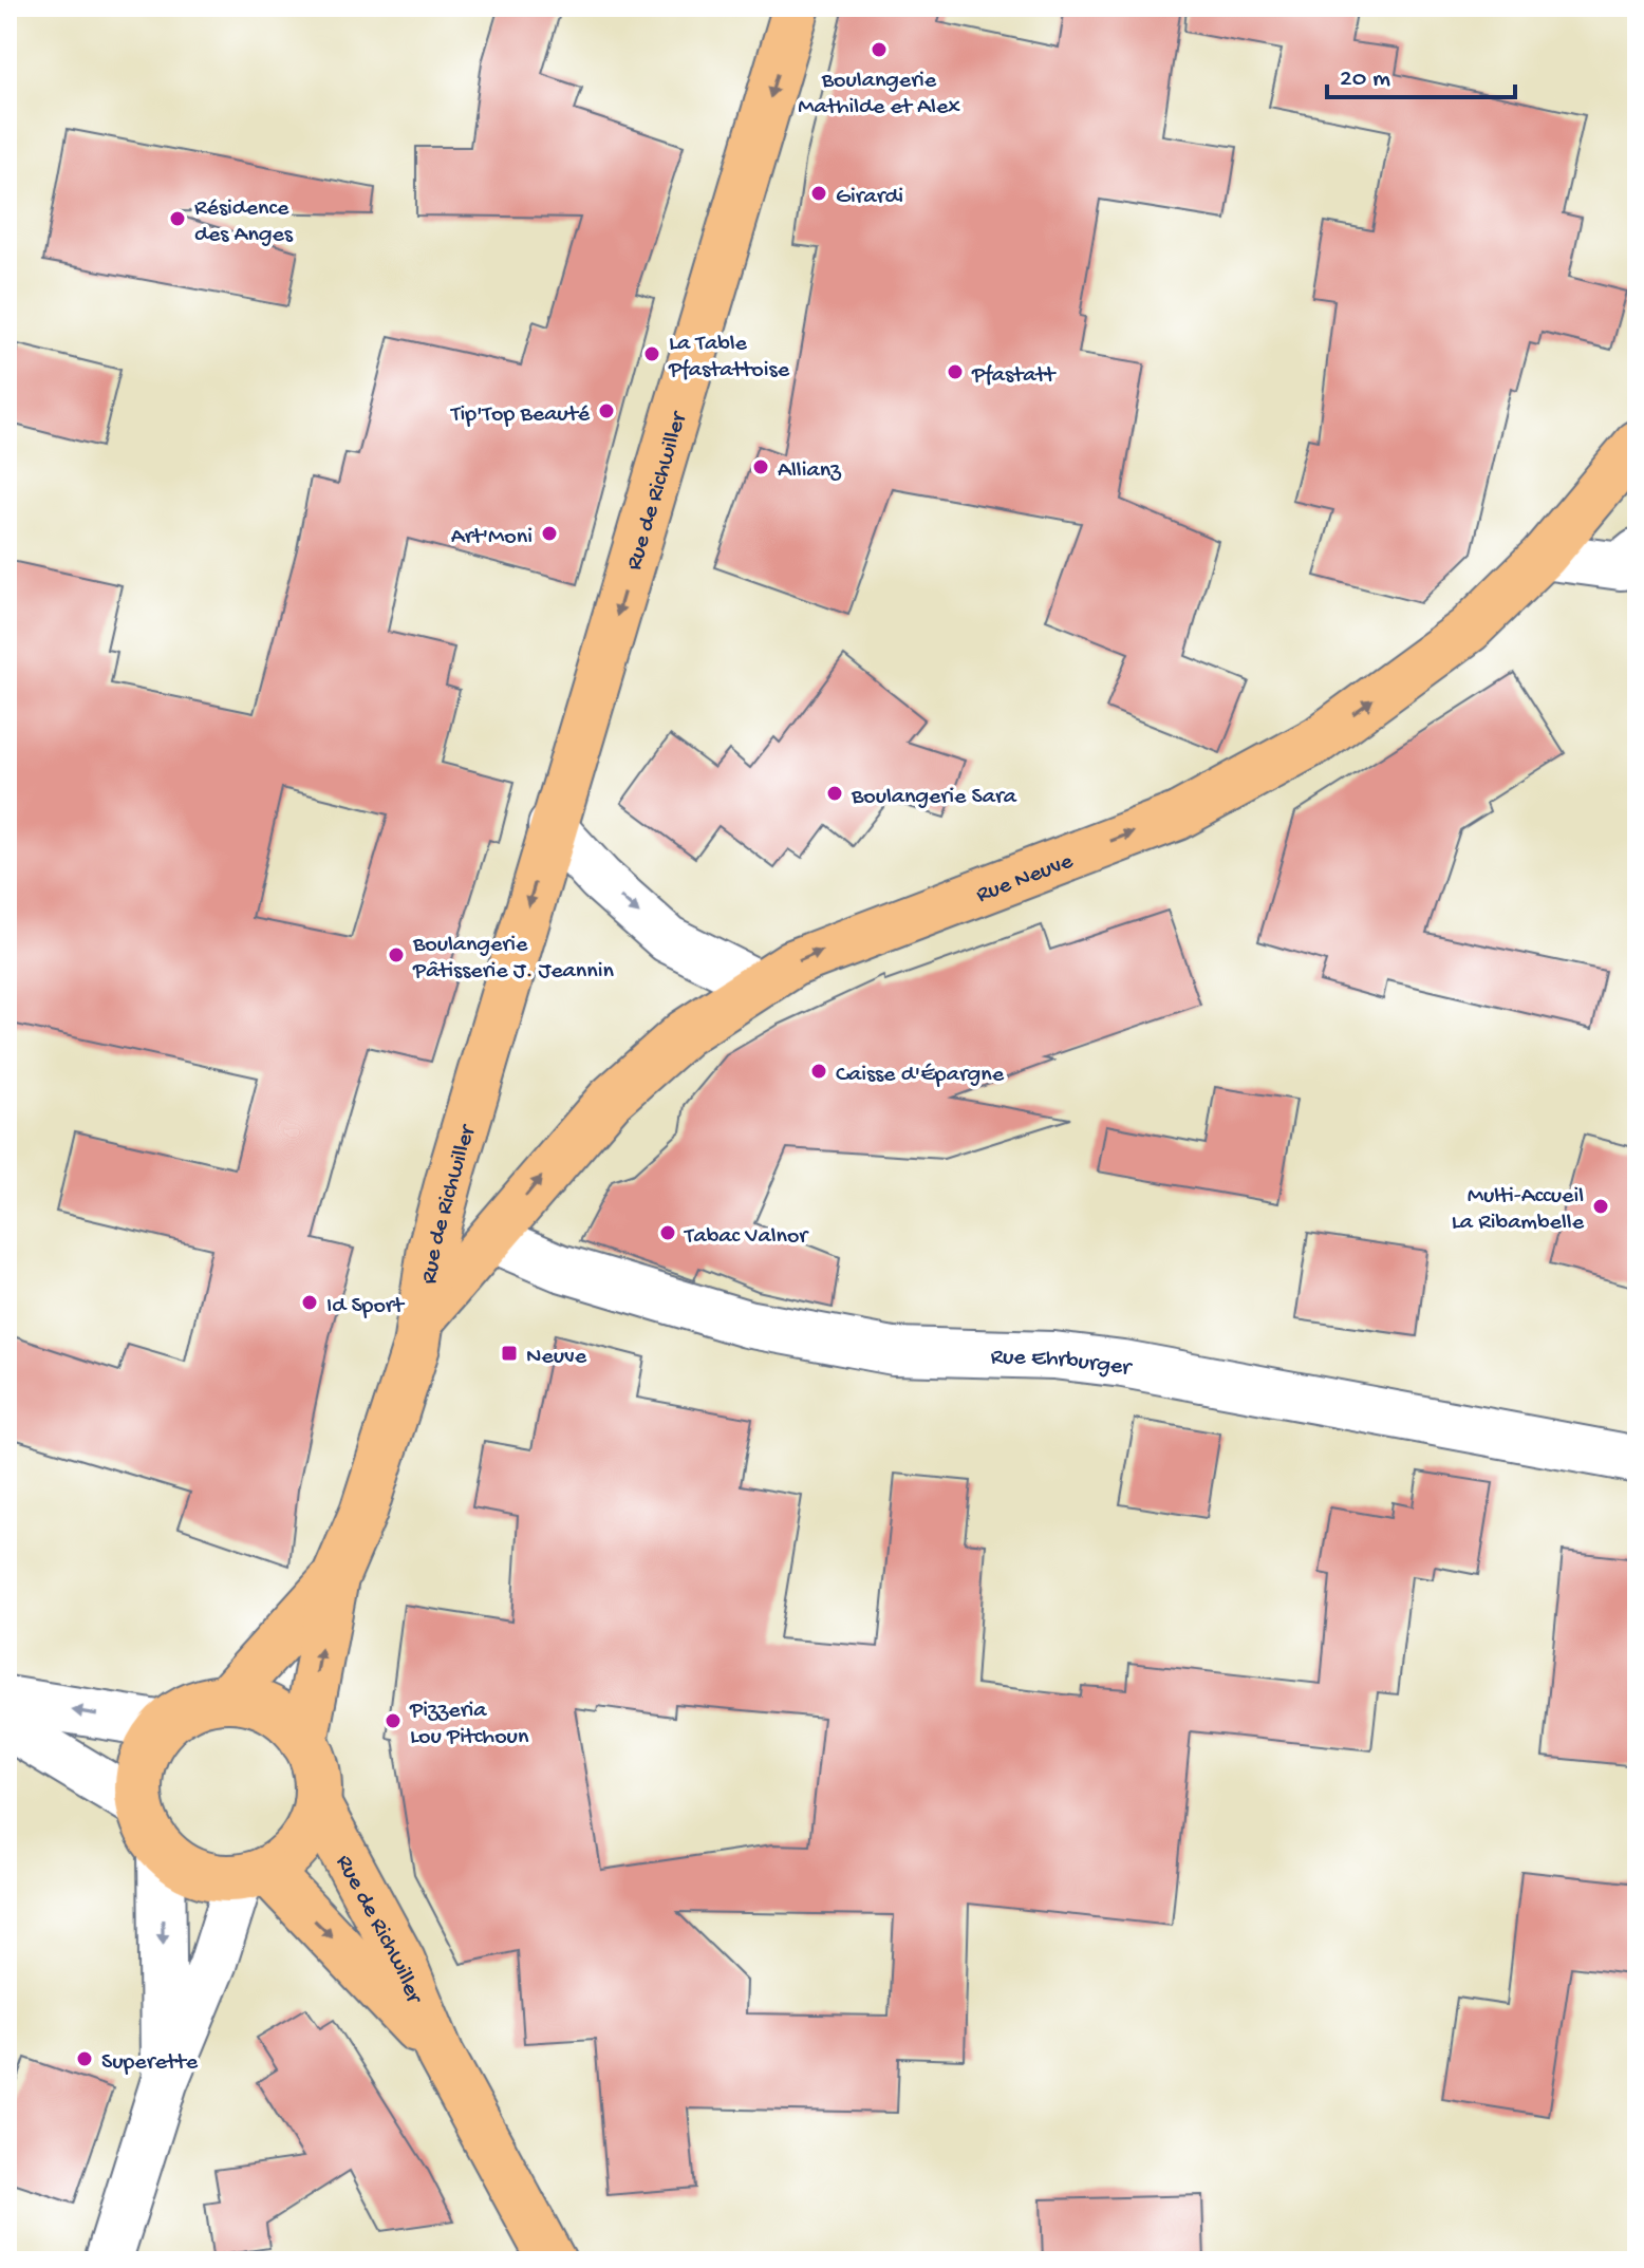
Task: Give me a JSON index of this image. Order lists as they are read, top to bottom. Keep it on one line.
{"streets":{"main road":["Rue de Richwiller","Rue Neuve"],"street":["Rue Ehrburger"]},"crossings":[["Rue de Richwiller","Rue Neuve"],["Rue Neuve","Rue Ehrburger"]],"one_way":["Rue Neuve"],"places":{"other":["Boulangerie Mathilde et Alex","Girardi","Résidence des Anges","La Table Pfastattoise","Pfastatt","Tip'Top Beauté","Allianz","Art'Moni","Boulangerie Sara","Boulangerie Pâtisserie J. Jeannin","Caisse d'Épargne","Multi-Accueil La Ribambelle","Tabac Valnor","Id Sport","Pizzeria Lou Pitchoun","Superette"],"transit":["Neuve"]},"scale_bar":"20 m"}
